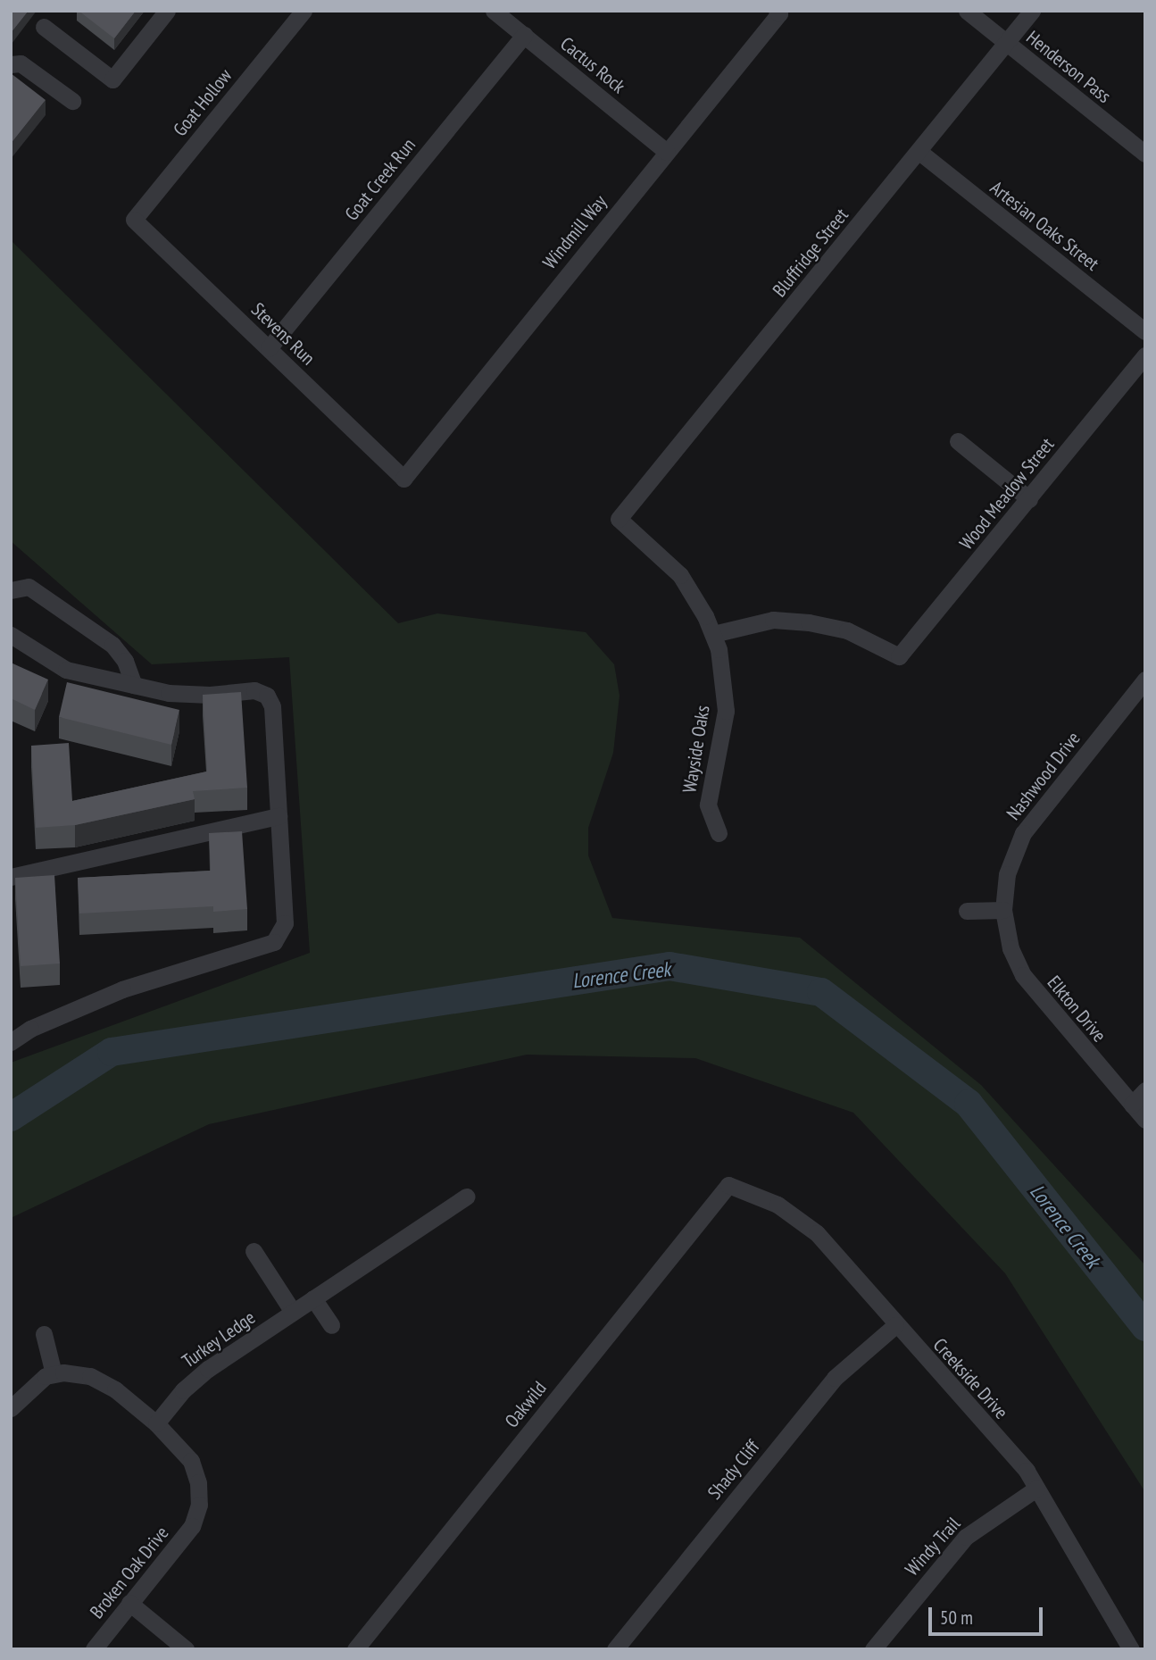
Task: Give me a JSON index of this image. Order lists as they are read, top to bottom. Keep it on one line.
{"streets":{"street":["Cactus Rock","Henderson Pass","Goat Hollow","Goat Creek Run","Artesian Oaks Street","Windmill Way","Bluffridge Street","Stevens Run","Wood Meadow Street","Wayside Oaks","Nashwood Drive","Elkton Drive","Turkey Ledge","Creekside Drive","Oakwild","Shady Cliff","Windy Trail","Broken Oak Drive"]},"crossings":[["Cactus Rock","Goat Creek Run"],["Cactus Rock","Windmill Way"],["Henderson Pass","Bluffridge Street"],["Goat Hollow","Stevens Run"],["Goat Creek Run","Stevens Run"],["Artesian Oaks Street","Bluffridge Street"],["Windmill Way","Stevens Run"],["Bluffridge Street","Wayside Oaks"],["Wood Meadow Street","Wayside Oaks"],["Nashwood Drive","Elkton Drive"],["Turkey Ledge","Broken Oak Drive"],["Creekside Drive","Oakwild"],["Creekside Drive","Shady Cliff"],["Creekside Drive","Windy Trail"]],"water":["Lorence Creek"],"scale_bar":"50 m"}
